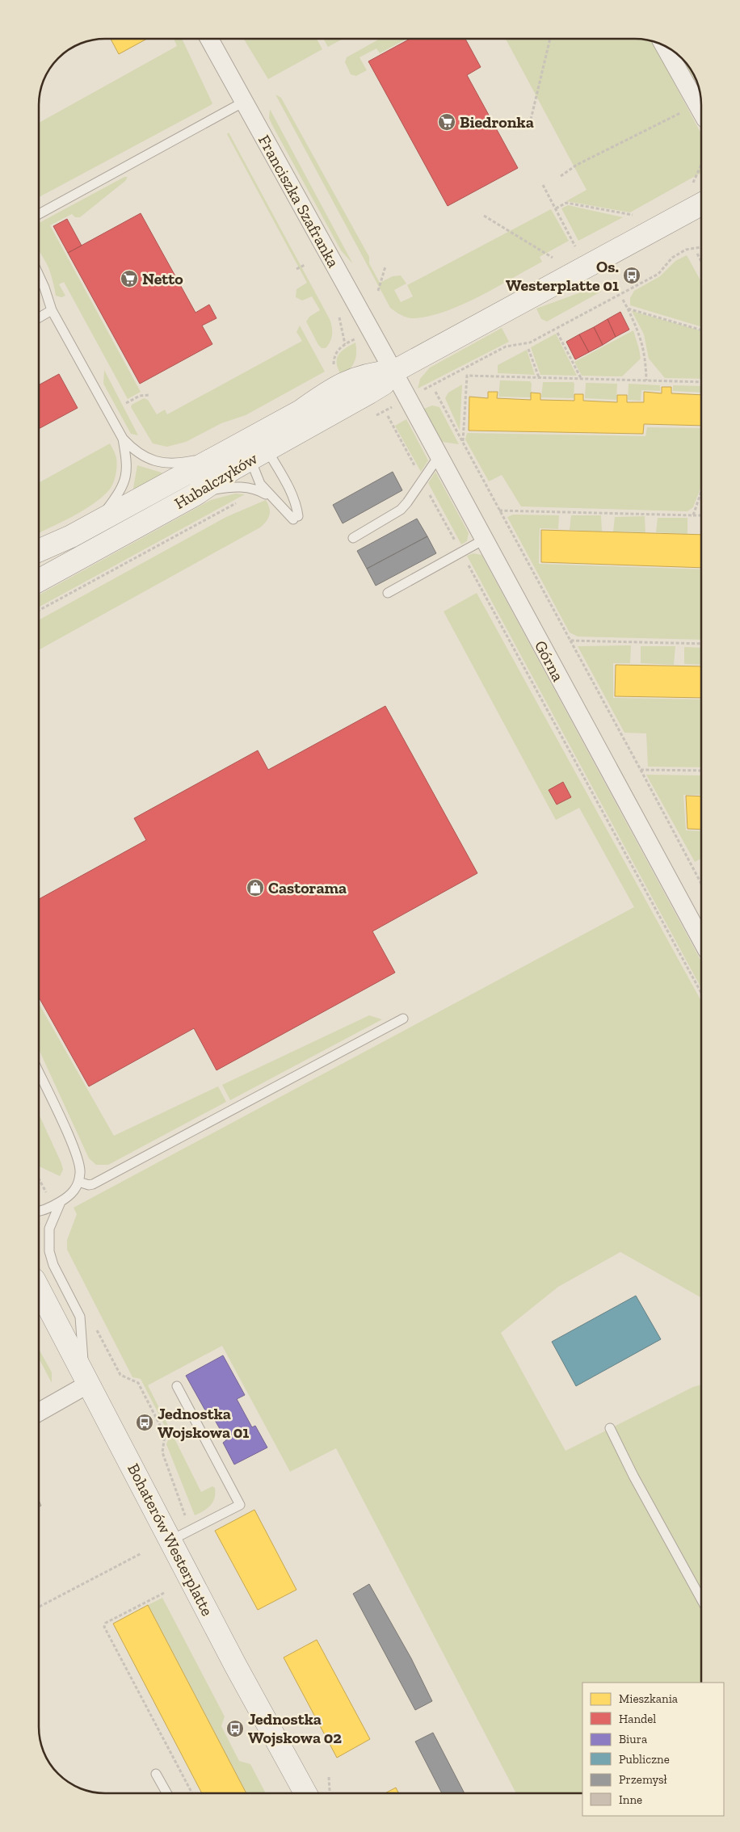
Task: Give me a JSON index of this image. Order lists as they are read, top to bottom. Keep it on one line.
{"streets":{"street":["Franciszka Szafranka","Hubalczyków","Górna","Bohaterów Westerplatte"]},"crossings":[["Franciszka Szafranka","Hubalczyków"],["Franciszka Szafranka","Górna"],["Hubalczyków","Górna"]],"places":{"supermarket":["Biedronka","Netto"],"bus stop":["Os. Westerplatte 01","Jednostka Wojskowa 01","Jednostka Wojskowa 02"],"shop":["Castorama"]},"legend":["Mieszkania","Handel","Biura","Publiczne","Przemysł","Inne"]}
